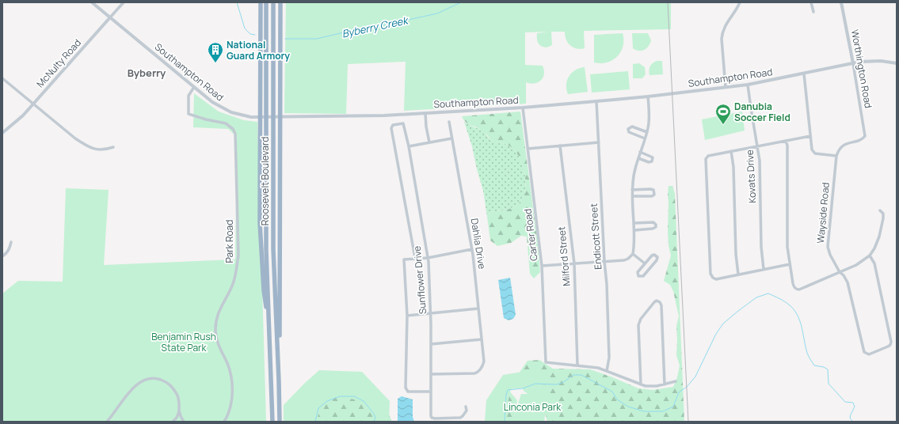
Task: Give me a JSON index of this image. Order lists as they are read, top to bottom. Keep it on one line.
{"streets":{"highway":["Roosevelt Boulevard"],"street":["McNulty Road","Worthington Road","Southampton Road","Kovats Drive","Wayside Road","Carter Road","Endicott Street","Park Road","Dahlia Drive","Milford Street","Sunflower Drive"]},"crossings":[["McNulty Road","Southampton Road"],["Worthington Road","Southampton Road"],["Worthington Road","Wayside Road"],["Southampton Road","Kovats Drive"],["Southampton Road","Roosevelt Boulevard"],["Southampton Road","Carter Road"],["Southampton Road","Endicott Street"],["Southampton Road","Park Road"],["Carter Road","Milford Street"],["Dahlia Drive","Sunflower Drive"]],"districts":["Byberry"],"water":["Byberry Creek"],"parks":["Benjamin Rush State Park","Linconia Park"],"places":{"building":["National Guard Armory"],"sports":["Danubia Soccer Field"]}}
